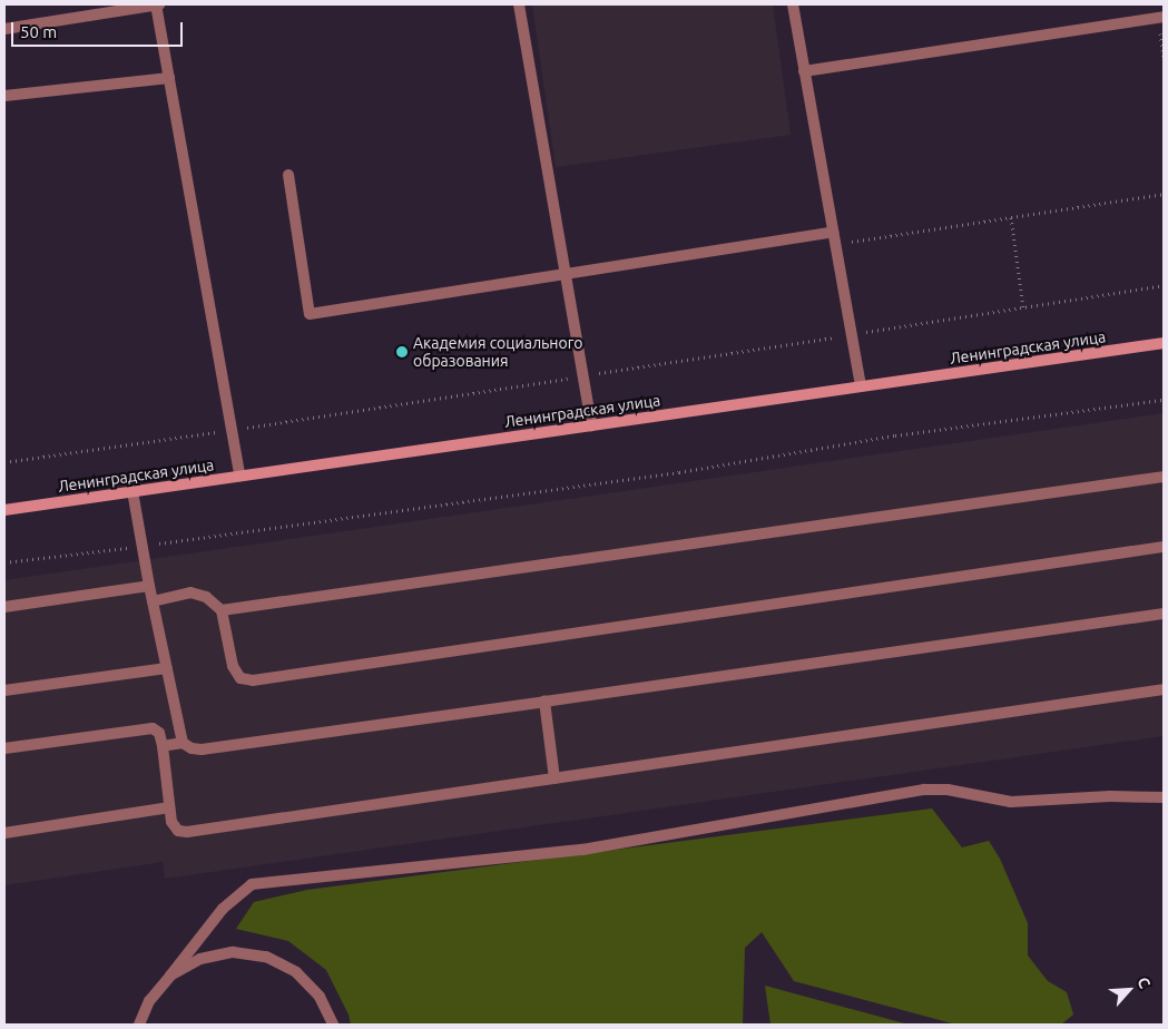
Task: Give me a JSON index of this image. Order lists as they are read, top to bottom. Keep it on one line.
{"streets":{"main road":["Ленинградская улица"]},"places":["Академия социального образования"],"scale_bar":"50 m","north":"top right"}
